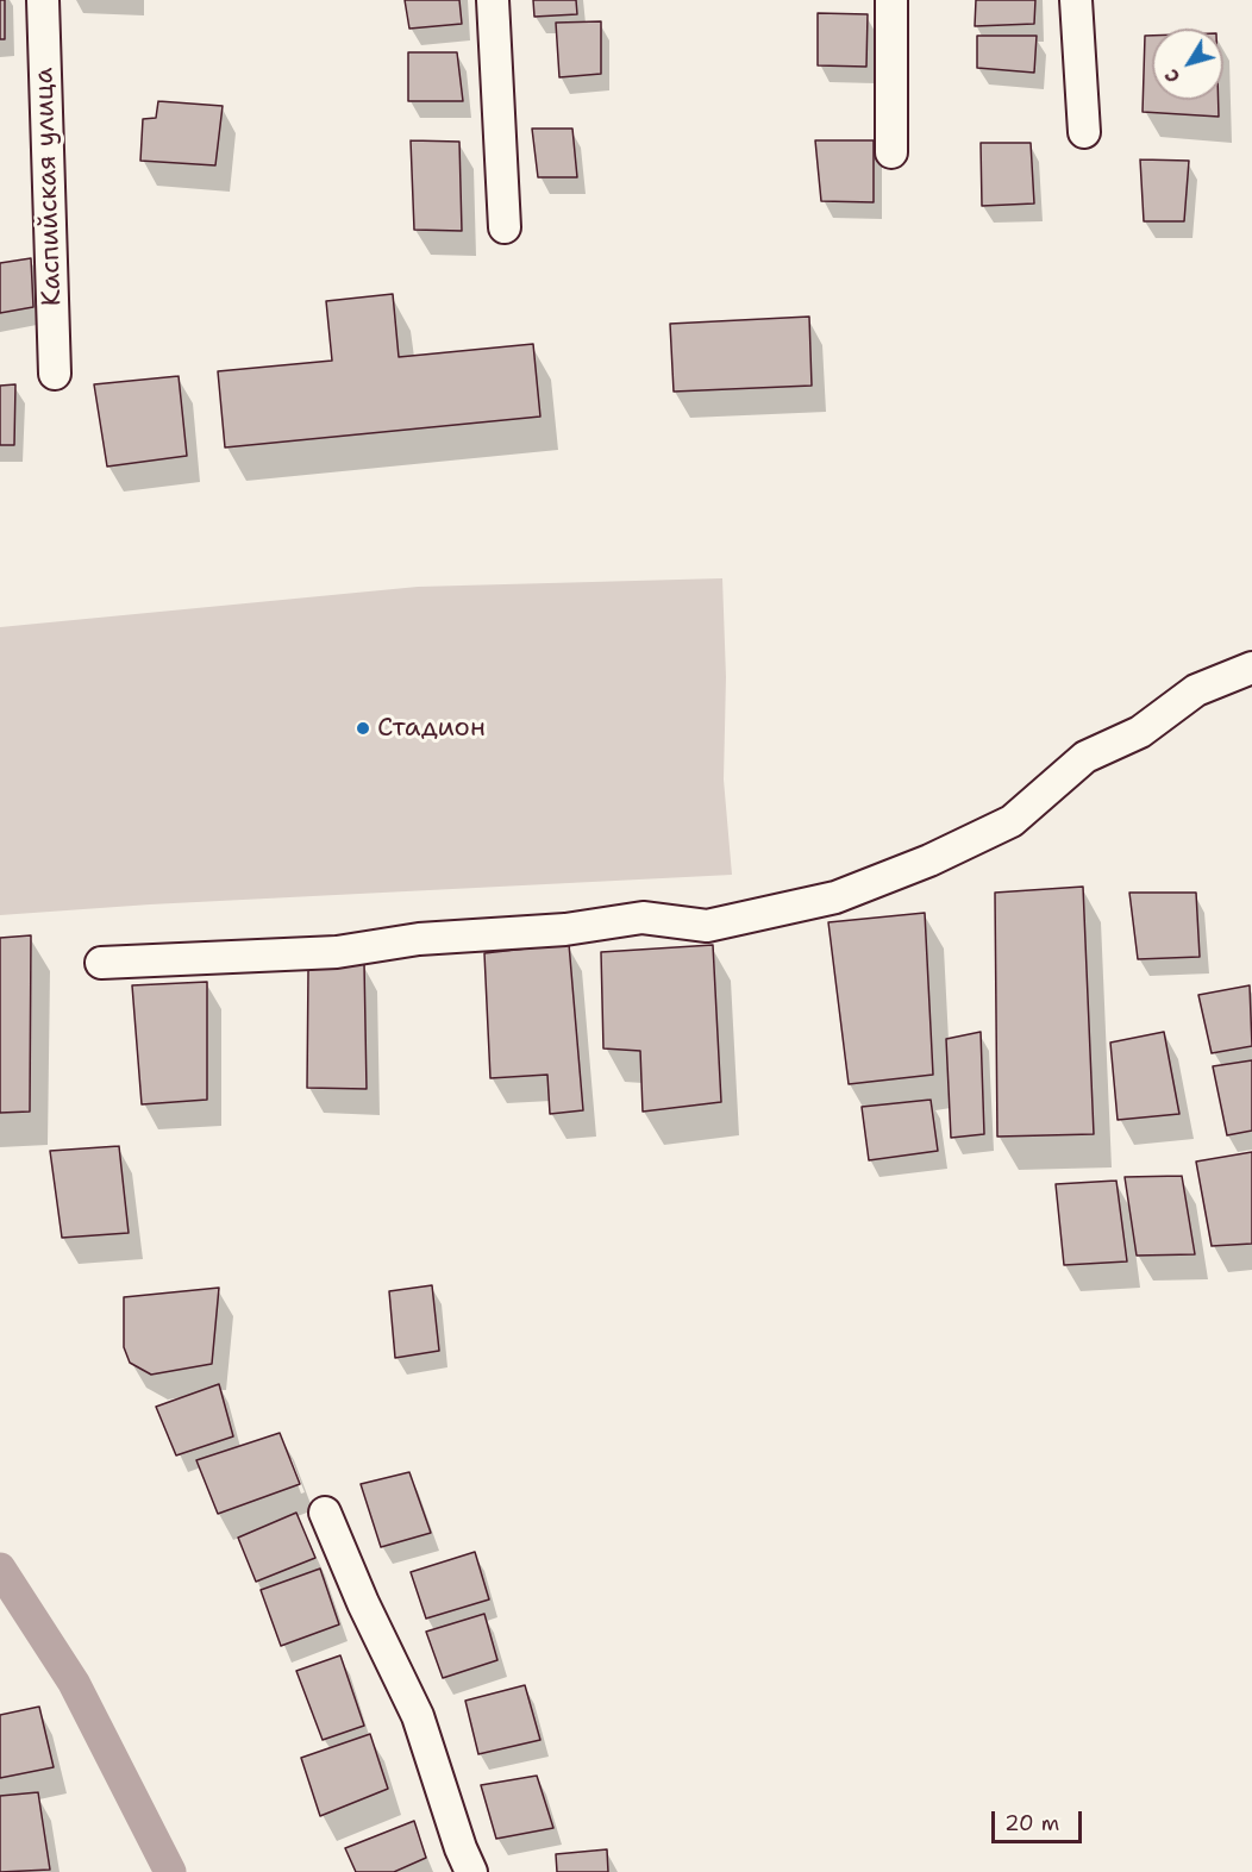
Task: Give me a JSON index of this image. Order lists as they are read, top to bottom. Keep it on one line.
{"streets":{"street":["Каспийская улица"]},"places":["Стадион"],"scale_bar":"20 m","north":"bottom left"}
